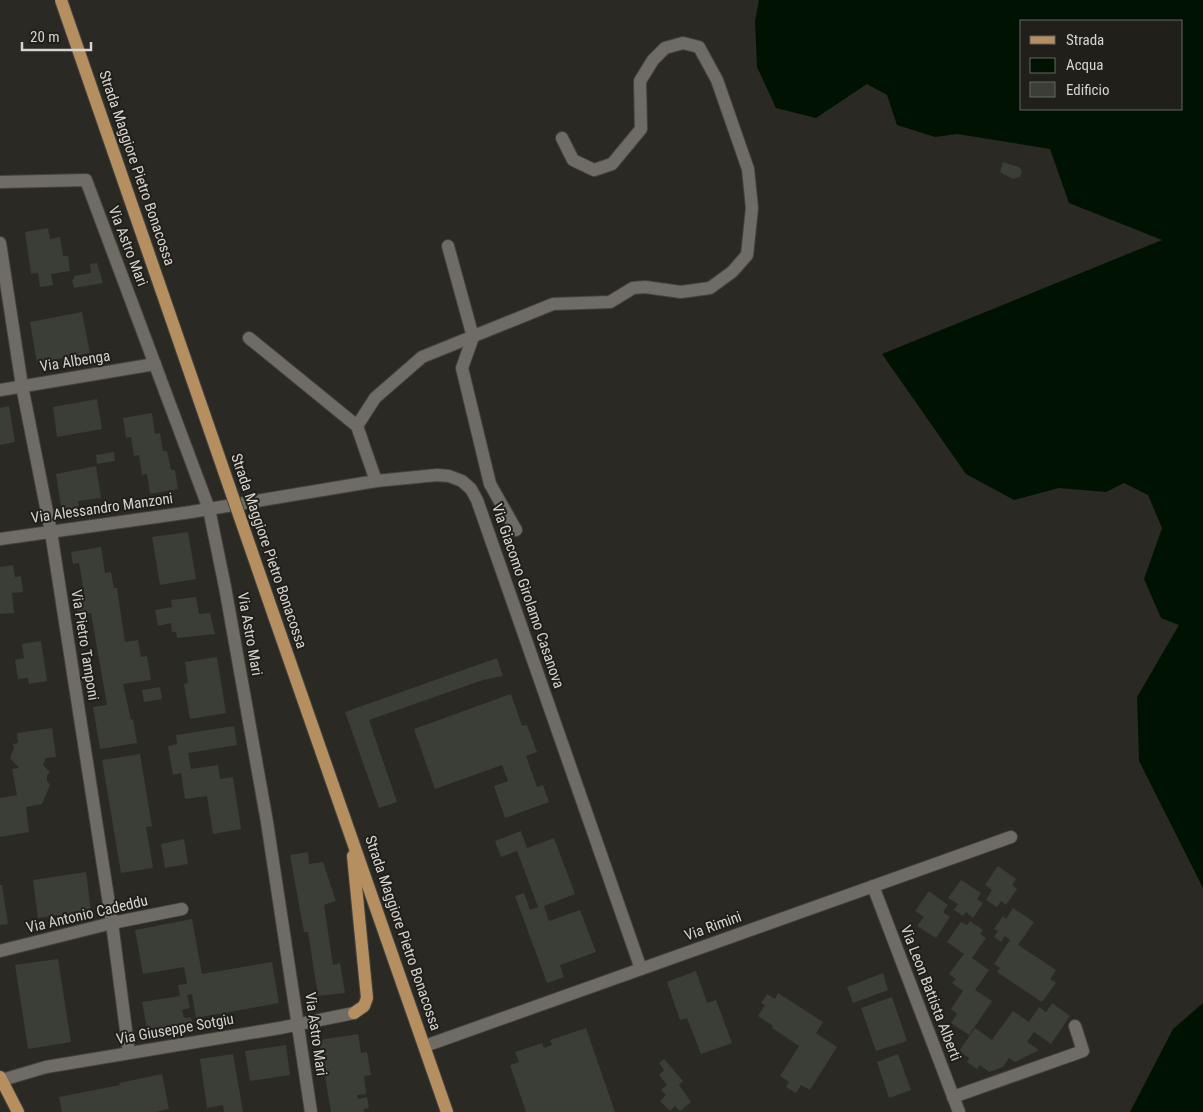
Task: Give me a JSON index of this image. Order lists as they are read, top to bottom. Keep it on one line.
{"streets":{"main road":["Strada Maggiore Pietro Bonacossa"],"street":["Via Astro Mari","Via Albenga","Via Alessandro Manzoni","Via Giacomo Girolamo Casanova","Via Pietro Tamponi","Via Antonio Cadeddu","Via Rimini","Via Leon Battista Alberti","Via Giuseppe Sotgiu"]},"crossings":[["Strada Maggiore Pietro Bonacossa","Via Rimini"],["Via Astro Mari","Via Albenga"],["Via Astro Mari","Via Alessandro Manzoni"],["Via Astro Mari","Via Giacomo Girolamo Casanova"],["Via Astro Mari","Via Giuseppe Sotgiu"],["Via Albenga","Via Pietro Tamponi"],["Via Alessandro Manzoni","Via Giacomo Girolamo Casanova"],["Via Alessandro Manzoni","Via Pietro Tamponi"],["Via Giacomo Girolamo Casanova","Via Rimini"],["Via Pietro Tamponi","Via Antonio Cadeddu"],["Via Pietro Tamponi","Via Giuseppe Sotgiu"],["Via Rimini","Via Leon Battista Alberti"]],"legend":["Strada","Acqua","Edificio"],"scale_bar":"20 m"}
